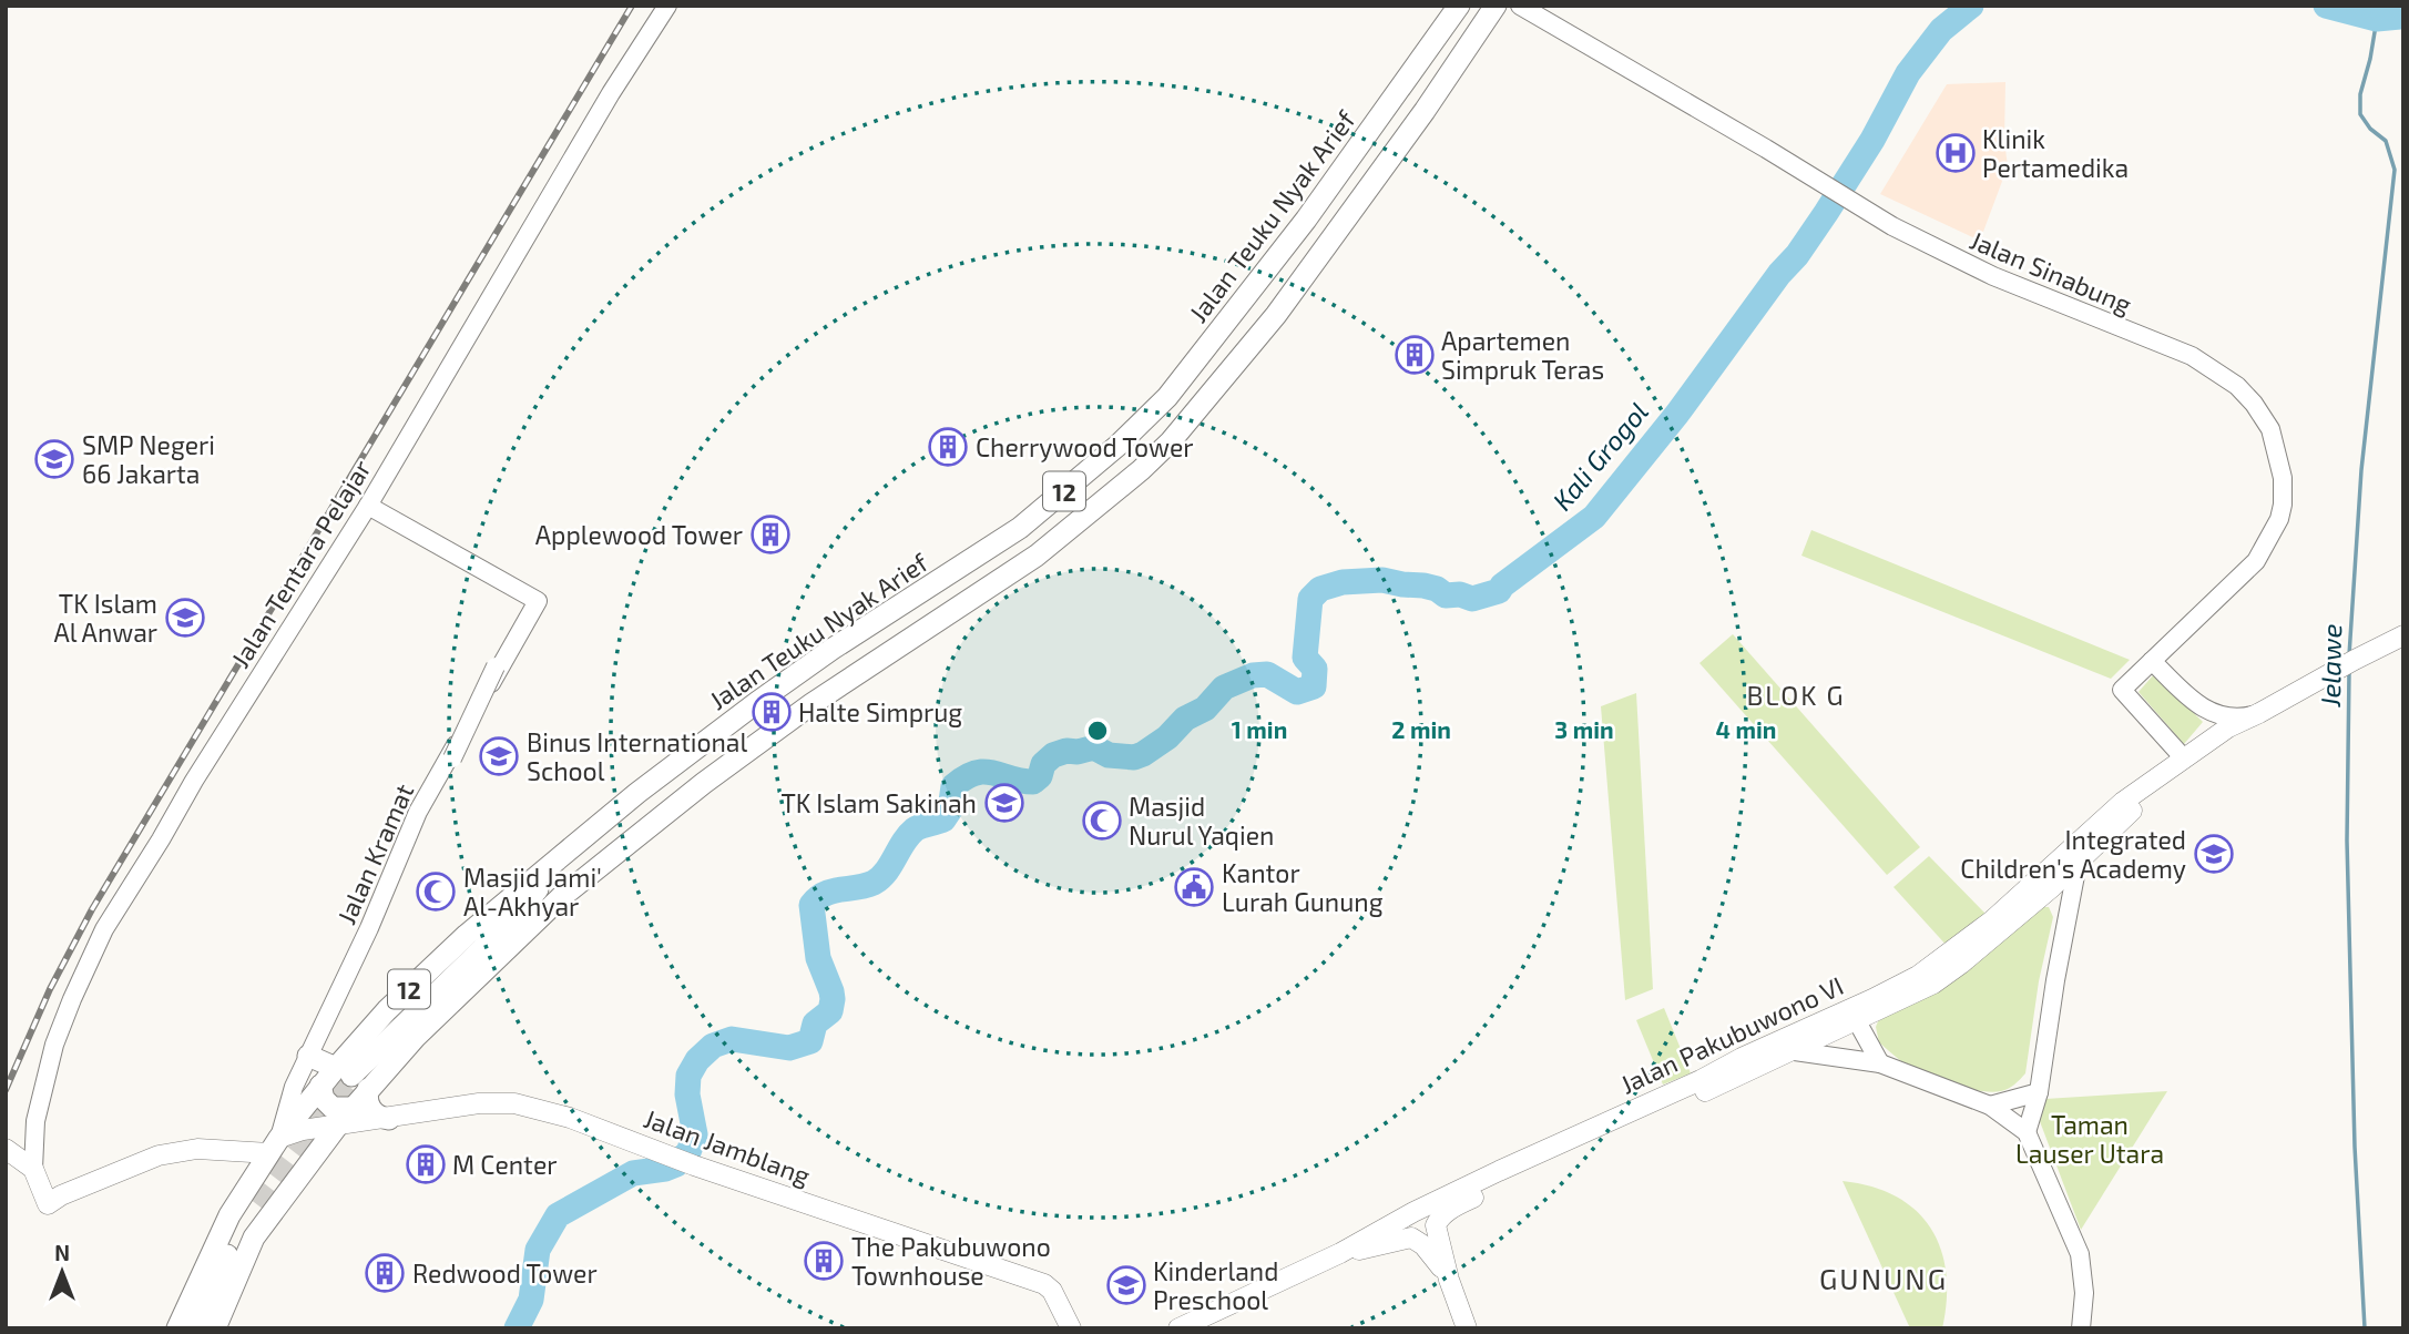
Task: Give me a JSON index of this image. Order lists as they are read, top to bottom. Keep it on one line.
{"streets":{"highway":["Jalan Teuku Nyak Arief","12"],"main road":["Jalan Pakubuwono VI","Jalan Jamblang"],"street":["Jalan Sinabung","Jalan Tentara Pelajar","Jalan Kramat"]},"crossings":[["Jalan Teuku Nyak Arief","12"],["Jalan Teuku Nyak Arief","Jalan Jamblang"],["Jalan Sinabung","Jalan Pakubuwono VI"],["Jalan Tentara Pelajar","Jalan Jamblang"]],"districts":["BLOK G","GUNUNG"],"water":["Kali Grogol","Jelawe"],"parks":["Taman Lauser Utara"],"places":{"hospital":["Klinik Pertamedika"],"building":["Apartemen Simpruk Teras","Cherrywood Tower","Applewood Tower","Halte Simprug","M Center","The Pakubuwono Townhouse","Redwood Tower"],"school or university":["SMP Negeri 66 Jakarta","TK Islam Al Anwar","Binus International School","TK Islam Sakinah","Integrated Children's Academy","Kinderland Preschool"],"mosque":["Masjid Nurul Yaqien","Masjid Jami' Al-Akhyar"],"public building":["Kantor Lurah Gunung"]},"north":"top","rings":["1 min","2 min","3 min","4 min"]}
